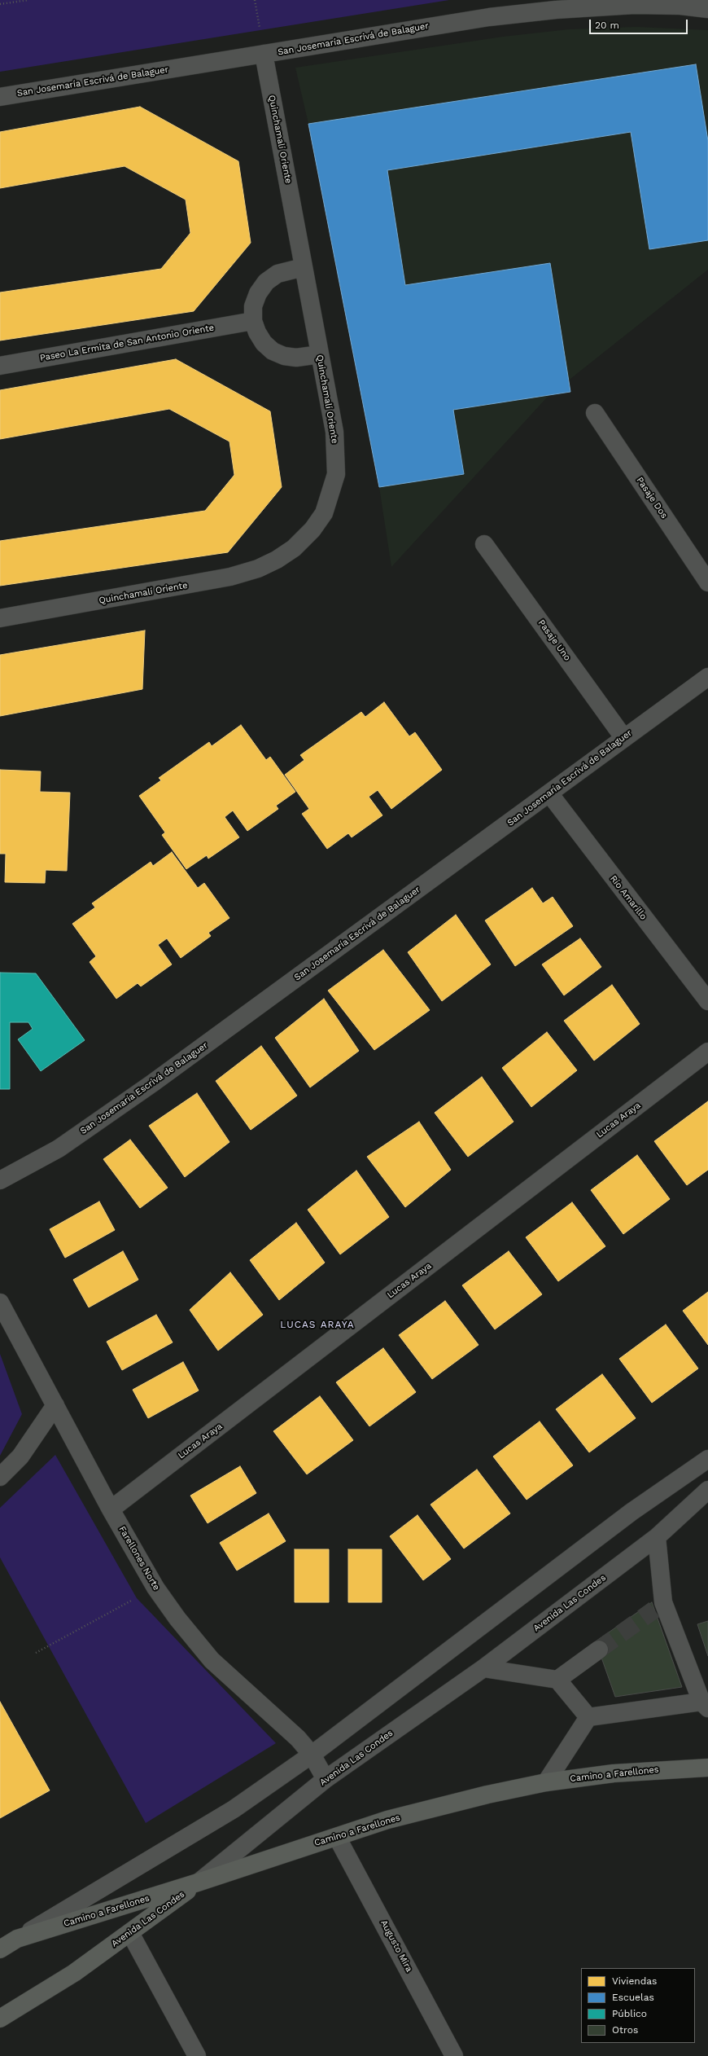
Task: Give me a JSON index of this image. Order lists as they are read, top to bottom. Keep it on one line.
{"streets":{"main road":["Avenida Las Condes","Camino a Farellones"],"street":["San Josemaría Escrivá de Balaguer","Quinchamalí Oriente","Paseo La Ermita de San Antonio Oriente","Pasaje Dos","Pasaje Uno","Río Amarillo","Lucas Araya","Farellones Norte","Augusto Mira"]},"crossings":[["San Josemaría Escrivá de Balaguer","Quinchamalí Oriente"],["San Josemaría Escrivá de Balaguer","Pasaje Uno"],["San Josemaría Escrivá de Balaguer","Río Amarillo"],["Lucas Araya","Farellones Norte"],["Farellones Norte","Avenida Las Condes"],["Avenida Las Condes","Camino a Farellones"],["Camino a Farellones","Augusto Mira"]],"districts":["LUCAS ARAYA"],"legend":["Viviendas","Escuelas","Público","Otros"],"scale_bar":"20 m"}
